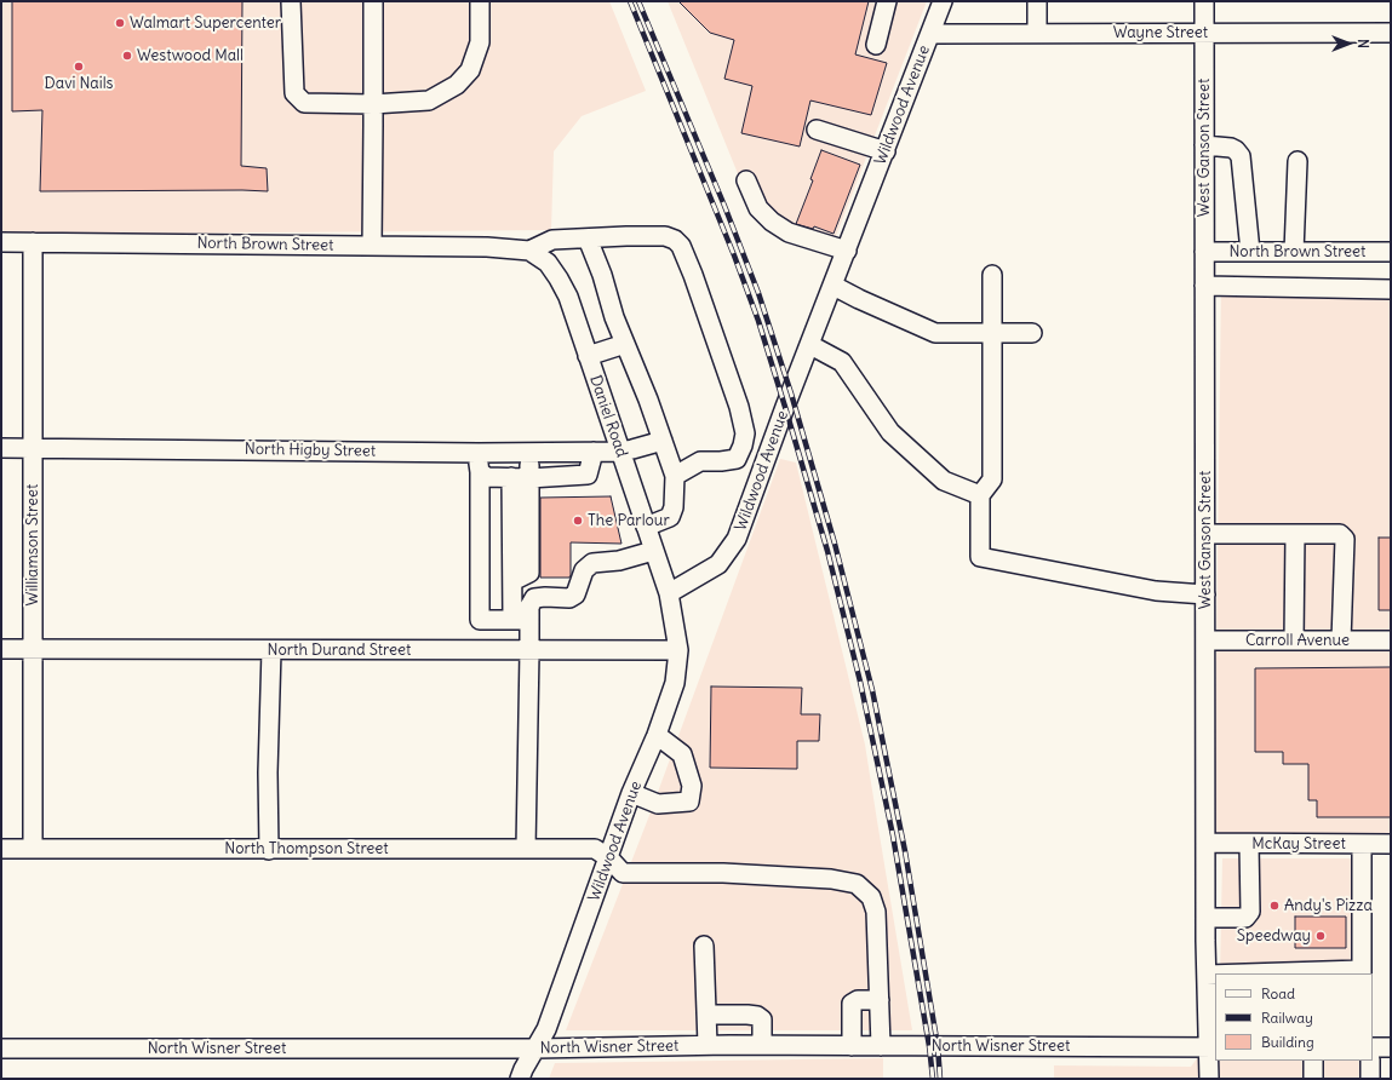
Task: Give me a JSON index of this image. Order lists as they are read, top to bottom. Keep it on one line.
{"streets":{"street":["Wayne Street","Wildwood Avenue","West Ganson Street","North Brown Street","Daniel Road","North Higby Street","Williamson Street","Carroll Avenue","North Durand Street","McKay Street","North Thompson Street","North Wisner Street"]},"crossings":[["Wayne Street","Wildwood Avenue"],["Wayne Street","West Ganson Street"],["Wildwood Avenue","Daniel Road"],["Wildwood Avenue","North Durand Street"],["Wildwood Avenue","North Thompson Street"],["Wildwood Avenue","North Wisner Street"],["West Ganson Street","North Brown Street"],["West Ganson Street","Carroll Avenue"],["West Ganson Street","McKay Street"],["West Ganson Street","North Wisner Street"],["North Brown Street","Daniel Road"],["North Brown Street","Williamson Street"],["Daniel Road","North Higby Street"],["North Higby Street","Williamson Street"],["Williamson Street","North Durand Street"],["Williamson Street","North Thompson Street"],["North Thompson Street","North Wisner Street"]],"places":["Walmart Supercenter","Westwood Mall","Davi Nails","The Parlour","Andy's Pizza","Speedway"],"legend":["Road","Railway","Building"],"north":"right"}
